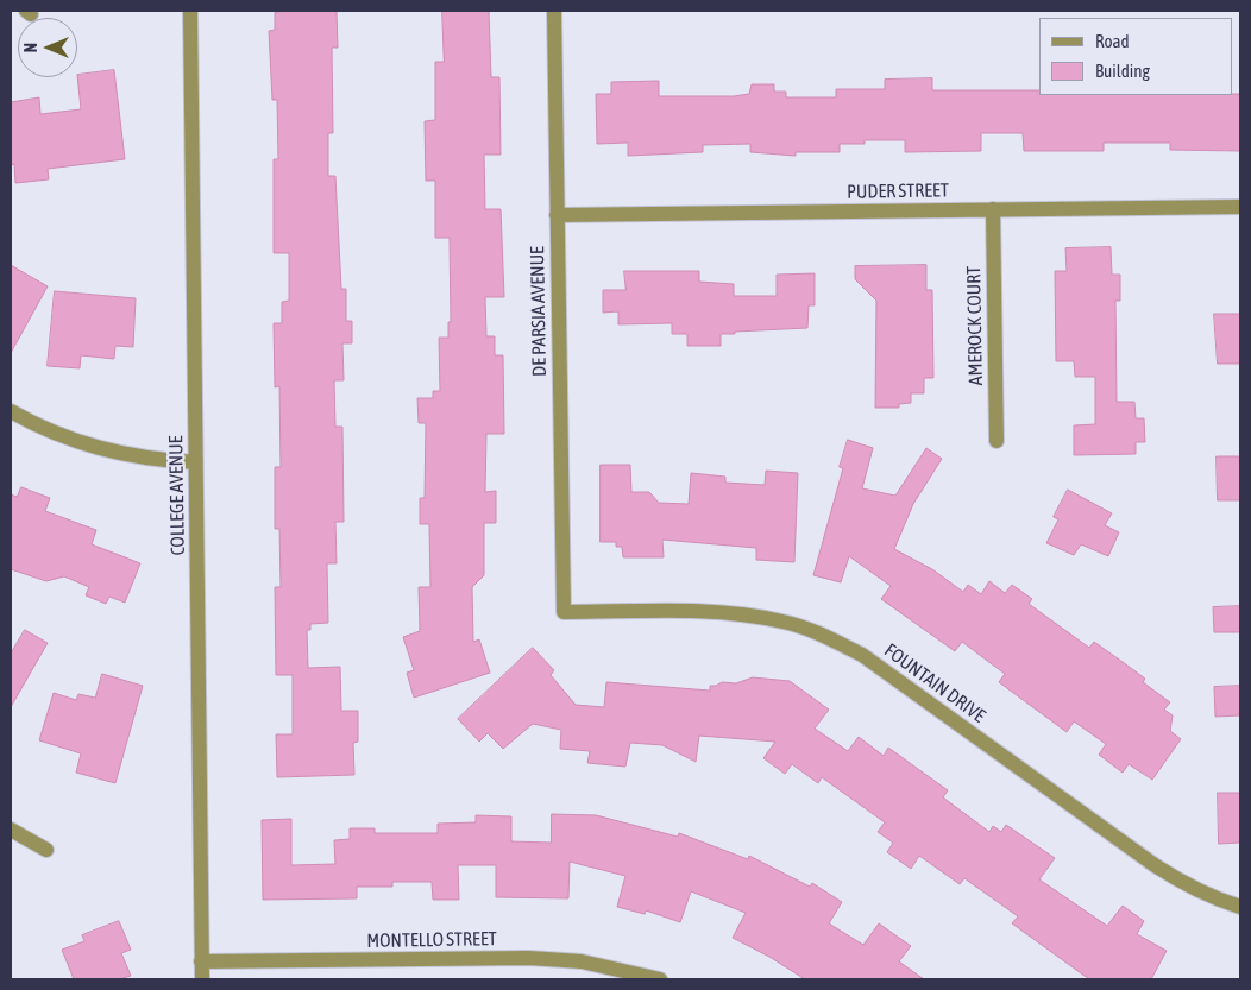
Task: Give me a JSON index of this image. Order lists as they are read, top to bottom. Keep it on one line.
{"streets":{"street":["PUDER STREET","DE PARSIA AVENUE","AMEROCK COURT","COLLEGE AVENUE","FOUNTAIN DRIVE","MONTELLO STREET"]},"crossings":[["PUDER STREET","DE PARSIA AVENUE"],["PUDER STREET","AMEROCK COURT"],["DE PARSIA AVENUE","FOUNTAIN DRIVE"],["COLLEGE AVENUE","MONTELLO STREET"]],"legend":["Road","Building"],"north":"left"}
